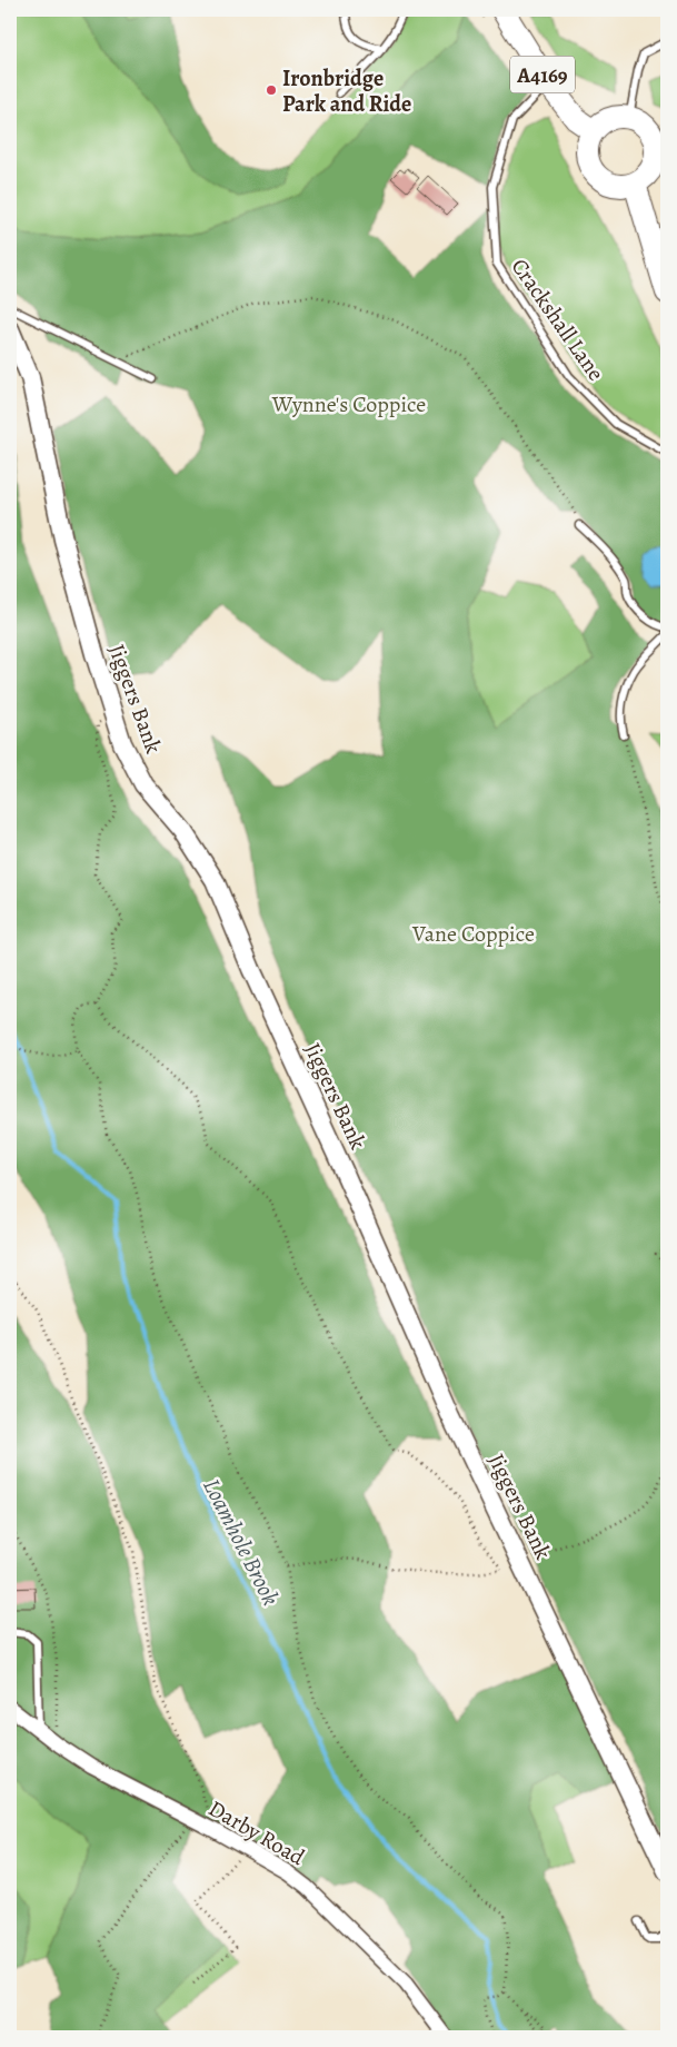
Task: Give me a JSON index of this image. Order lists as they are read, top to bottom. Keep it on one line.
{"streets":{"main road":["A4169"],"street":["Jiggers Bank","Darby Road"],"lane":["Crackshall Lane"]},"crossings":[["A4169","Crackshall Lane"]],"water":["Loamhole Brook"],"parks":["Wynne's Coppice","Vane Coppice"],"places":["Ironbridge Park and Ride"]}
